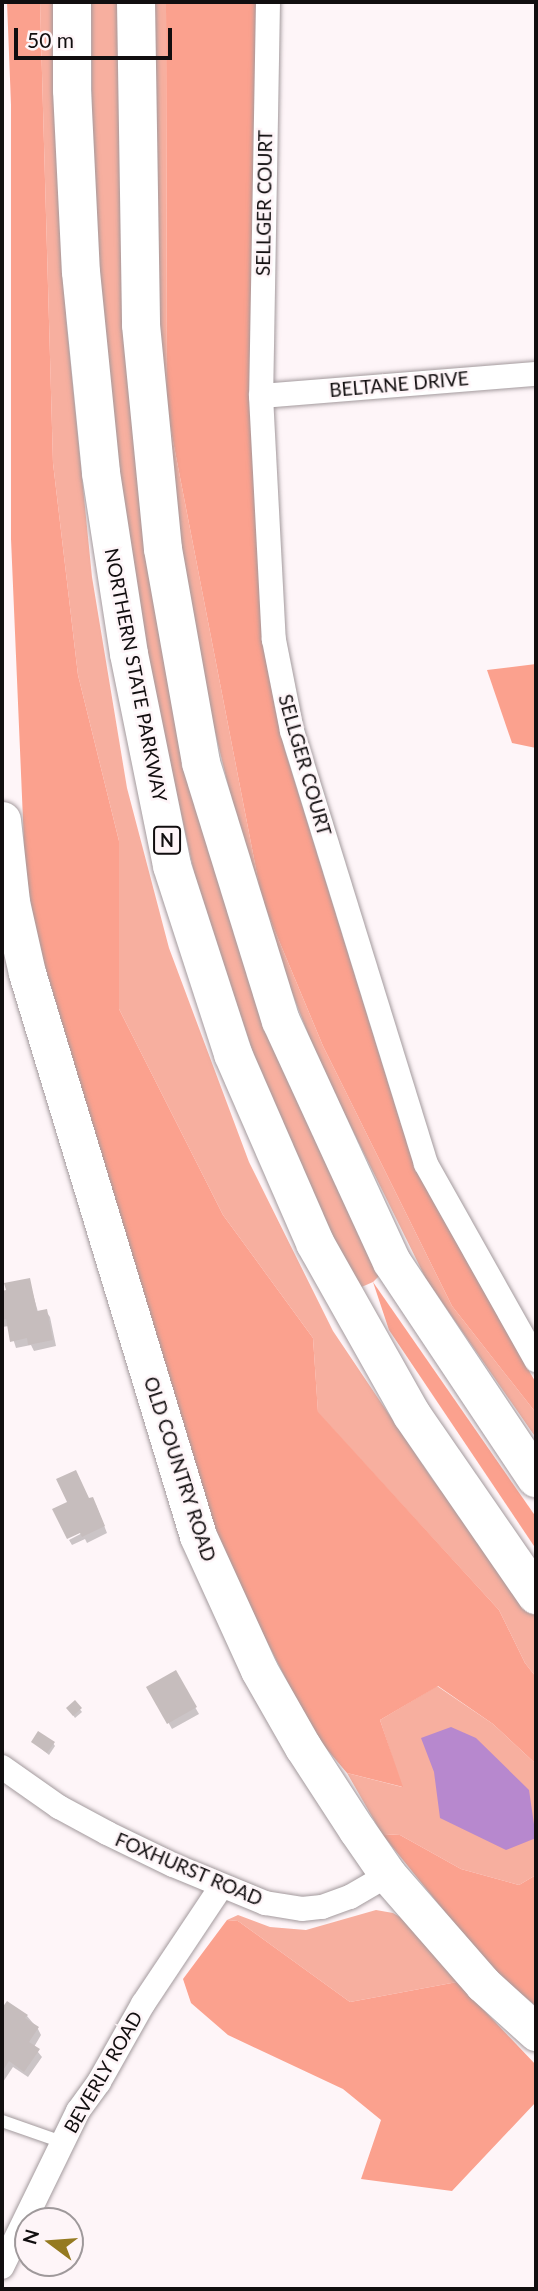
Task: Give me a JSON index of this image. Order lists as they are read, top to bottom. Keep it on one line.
{"streets":{"highway":["NORTHERN STATE PARKWAY","N"],"main road":["OLD COUNTRY ROAD"],"street":["SELLGER COURT","BELTANE DRIVE","FOXHURST ROAD","BEVERLY ROAD"]},"crossings":[["SELLGER COURT","BELTANE DRIVE"],["OLD COUNTRY ROAD","FOXHURST ROAD"],["FOXHURST ROAD","BEVERLY ROAD"]],"scale_bar":"50 m","north":"left"}
